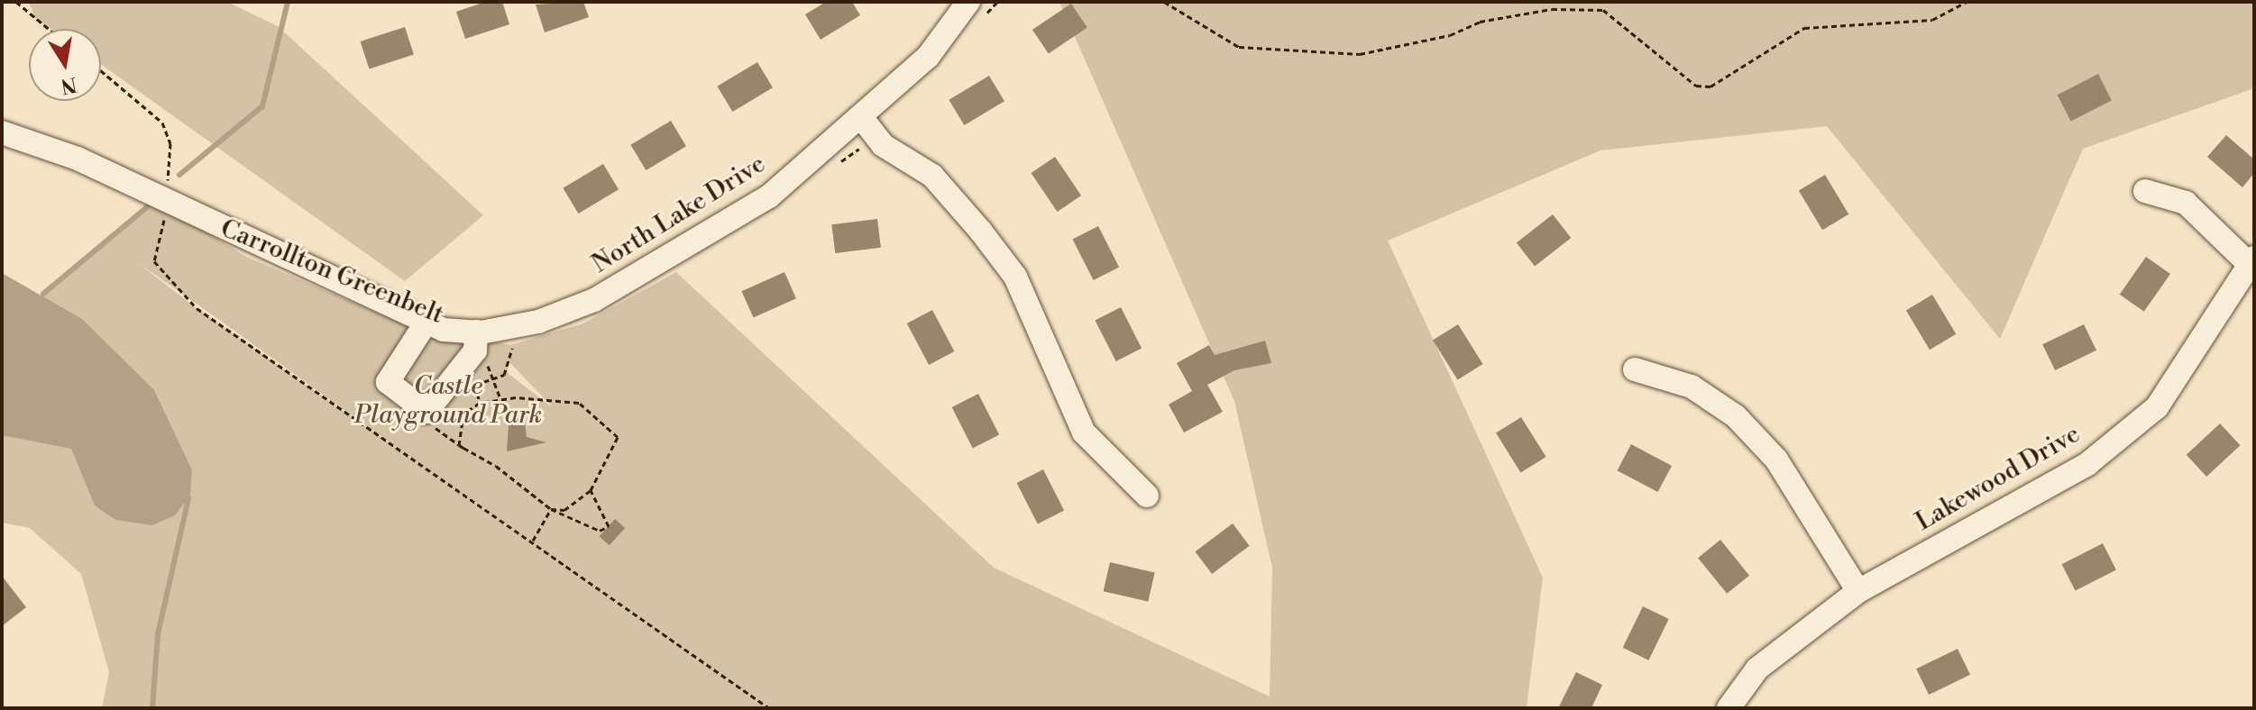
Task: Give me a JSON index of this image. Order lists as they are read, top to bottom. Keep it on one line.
{"streets":{"street":["North Lake Drive","Lakewood Drive"]},"parks":["Castle Playground Park"],"north":"bottom"}
